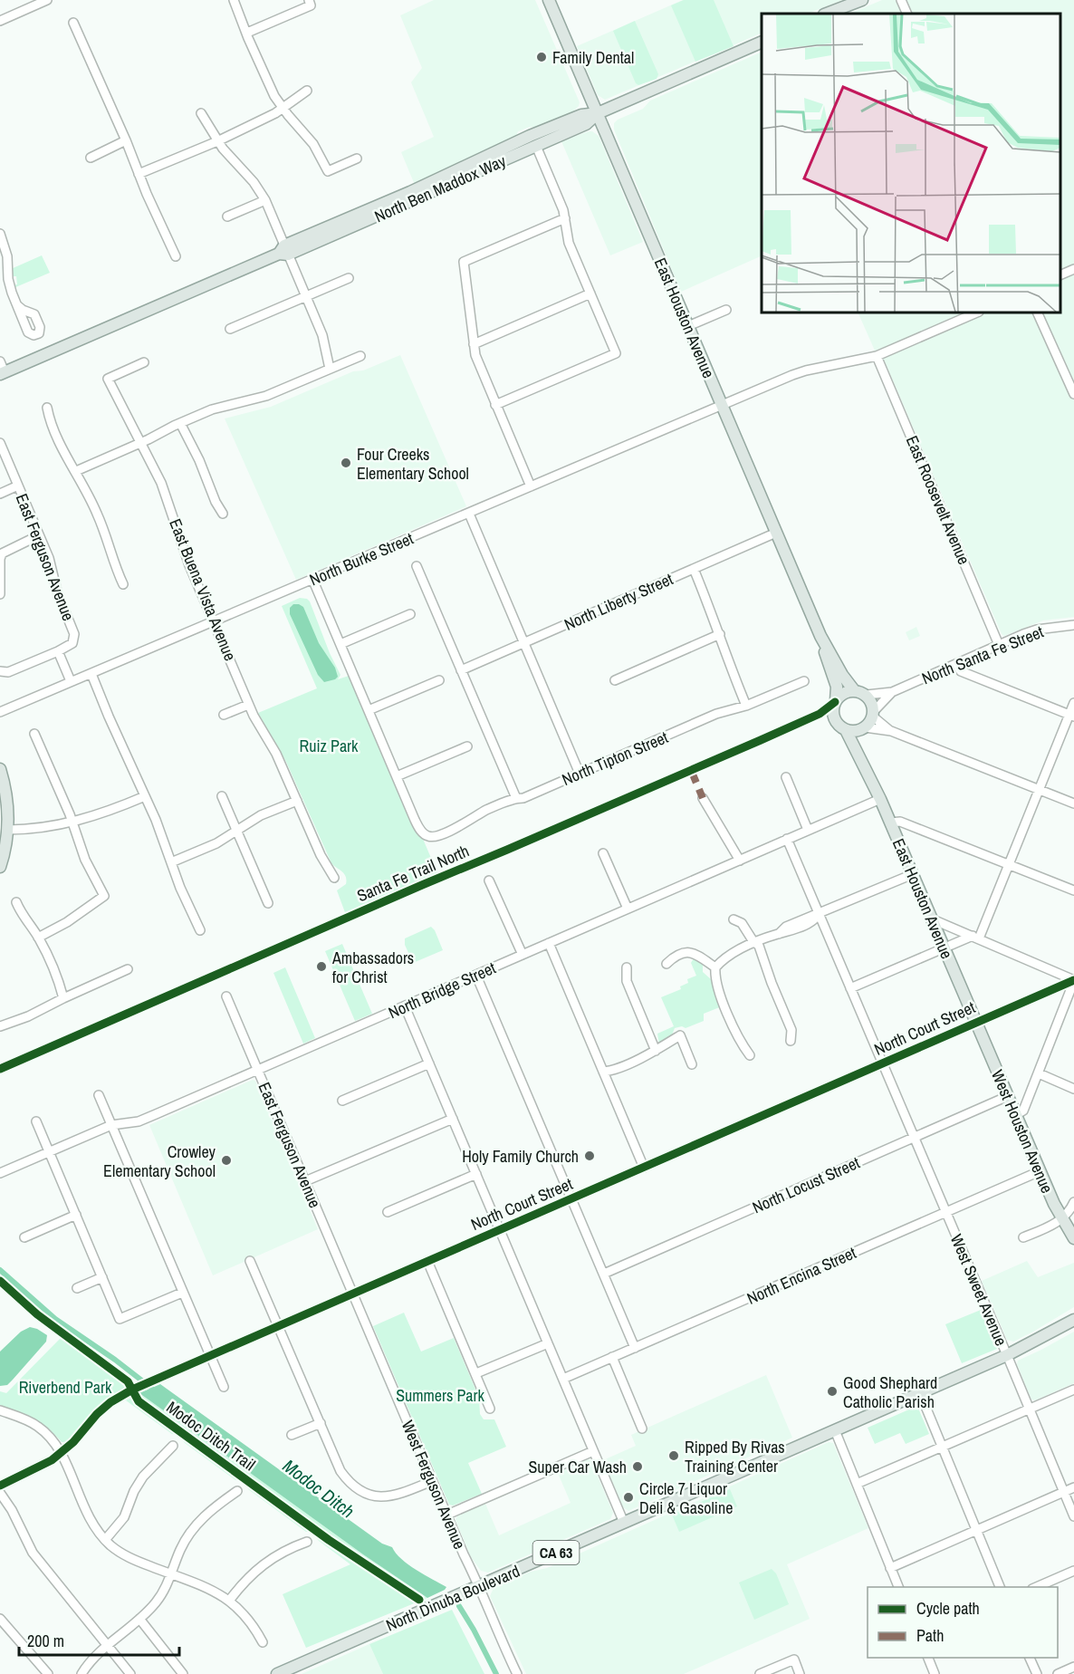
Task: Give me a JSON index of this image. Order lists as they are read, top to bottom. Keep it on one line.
{"streets":{"main road":["North Ben Maddox Way","East Houston Avenue","West Houston Avenue","CA 63","North Dinuba Boulevard"],"street":["East Roosevelt Avenue","East Ferguson Avenue","North Burke Street","East Buena Vista Avenue","North Liberty Street","North Santa Fe Street","North Tipton Street","North Bridge Street","North Court Street","North Locust Street","North Encina Street","West Sweet Avenue","West Ferguson Avenue"],"cycle path":["Santa Fe Trail North","Modoc Ditch Trail"]},"crossings":[["North Ben Maddox Way","East Houston Avenue"],["East Houston Avenue","North Burke Street"],["East Houston Avenue","North Liberty Street"],["East Houston Avenue","North Santa Fe Street"],["East Houston Avenue","North Bridge Street"],["East Houston Avenue","North Court Street"],["East Houston Avenue","West Houston Avenue"],["East Roosevelt Avenue","North Burke Street"],["East Roosevelt Avenue","North Santa Fe Street"],["East Ferguson Avenue","North Bridge Street"],["East Ferguson Avenue","North Court Street"],["East Ferguson Avenue","West Ferguson Avenue"],["North Burke Street","East Buena Vista Avenue"],["North Bridge Street","West Sweet Avenue"],["North Court Street","West Houston Avenue"],["North Court Street","West Sweet Avenue"],["North Court Street","West Ferguson Avenue"],["West Houston Avenue","North Locust Street"],["West Houston Avenue","North Encina Street"],["North Locust Street","West Sweet Avenue"],["North Encina Street","West Sweet Avenue"],["West Sweet Avenue","North Dinuba Boulevard"],["West Ferguson Avenue","North Dinuba Boulevard"]],"water":["Modoc Ditch"],"parks":["Ruiz Park","Riverbend Park","Summers Park"],"places":["Family Dental","Four Creeks Elementary School","Ambassadors for Christ","Holy Family Church","Crowley Elementary School","Good Shephard Catholic Parish","Ripped By Rivas Training Center","Super Car Wash","Circle 7 Liquor Deli & Gasoline"],"legend":["Cycle path","Path"],"scale_bar":"200 m"}
